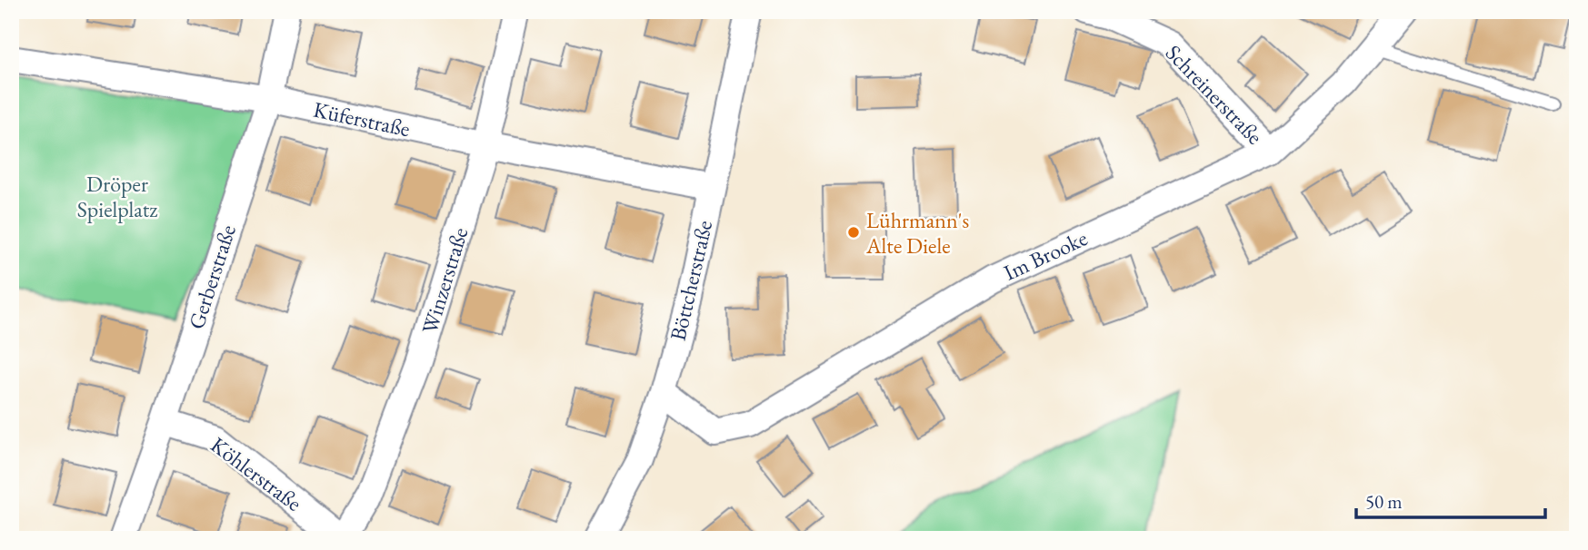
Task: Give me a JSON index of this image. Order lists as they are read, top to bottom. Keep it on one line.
{"streets":{"street":["Schreinerstraße","Küferstraße","Im Brooke","Gerberstraße","Winzerstraße","Böttcherstraße","Köhlerstraße"]},"crossings":[["Schreinerstraße","Im Brooke"],["Küferstraße","Gerberstraße"],["Küferstraße","Winzerstraße"],["Küferstraße","Böttcherstraße"],["Im Brooke","Böttcherstraße"],["Gerberstraße","Köhlerstraße"],["Winzerstraße","Köhlerstraße"]],"parks":["Dröper Spielplatz"],"places":["Lührmann's Alte Diele"],"scale_bar":"50 m"}
